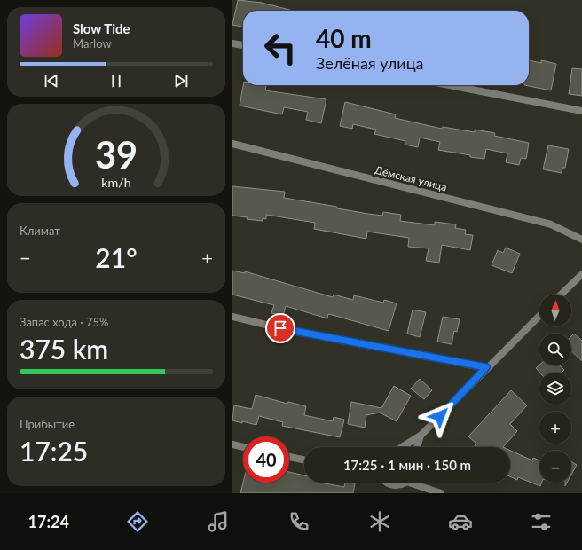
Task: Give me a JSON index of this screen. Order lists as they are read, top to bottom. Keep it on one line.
{"streets":{"street":["Дёмская улица"]},"north":"top","page":{"turn":["40 m","Зелёная улица"],"song":["Slow Tide","Marlow"],"tile":["Климат",["Запас хода · 75%","375 km"],["Прибытие","17:25"]],"heat":["−","21°","+"],"map_buttons":["+","−"],"limit":"40","trip":"17:25 · 1 мин · 150 m","tabs":"17:24","gauge":["39","km/h"]}}
